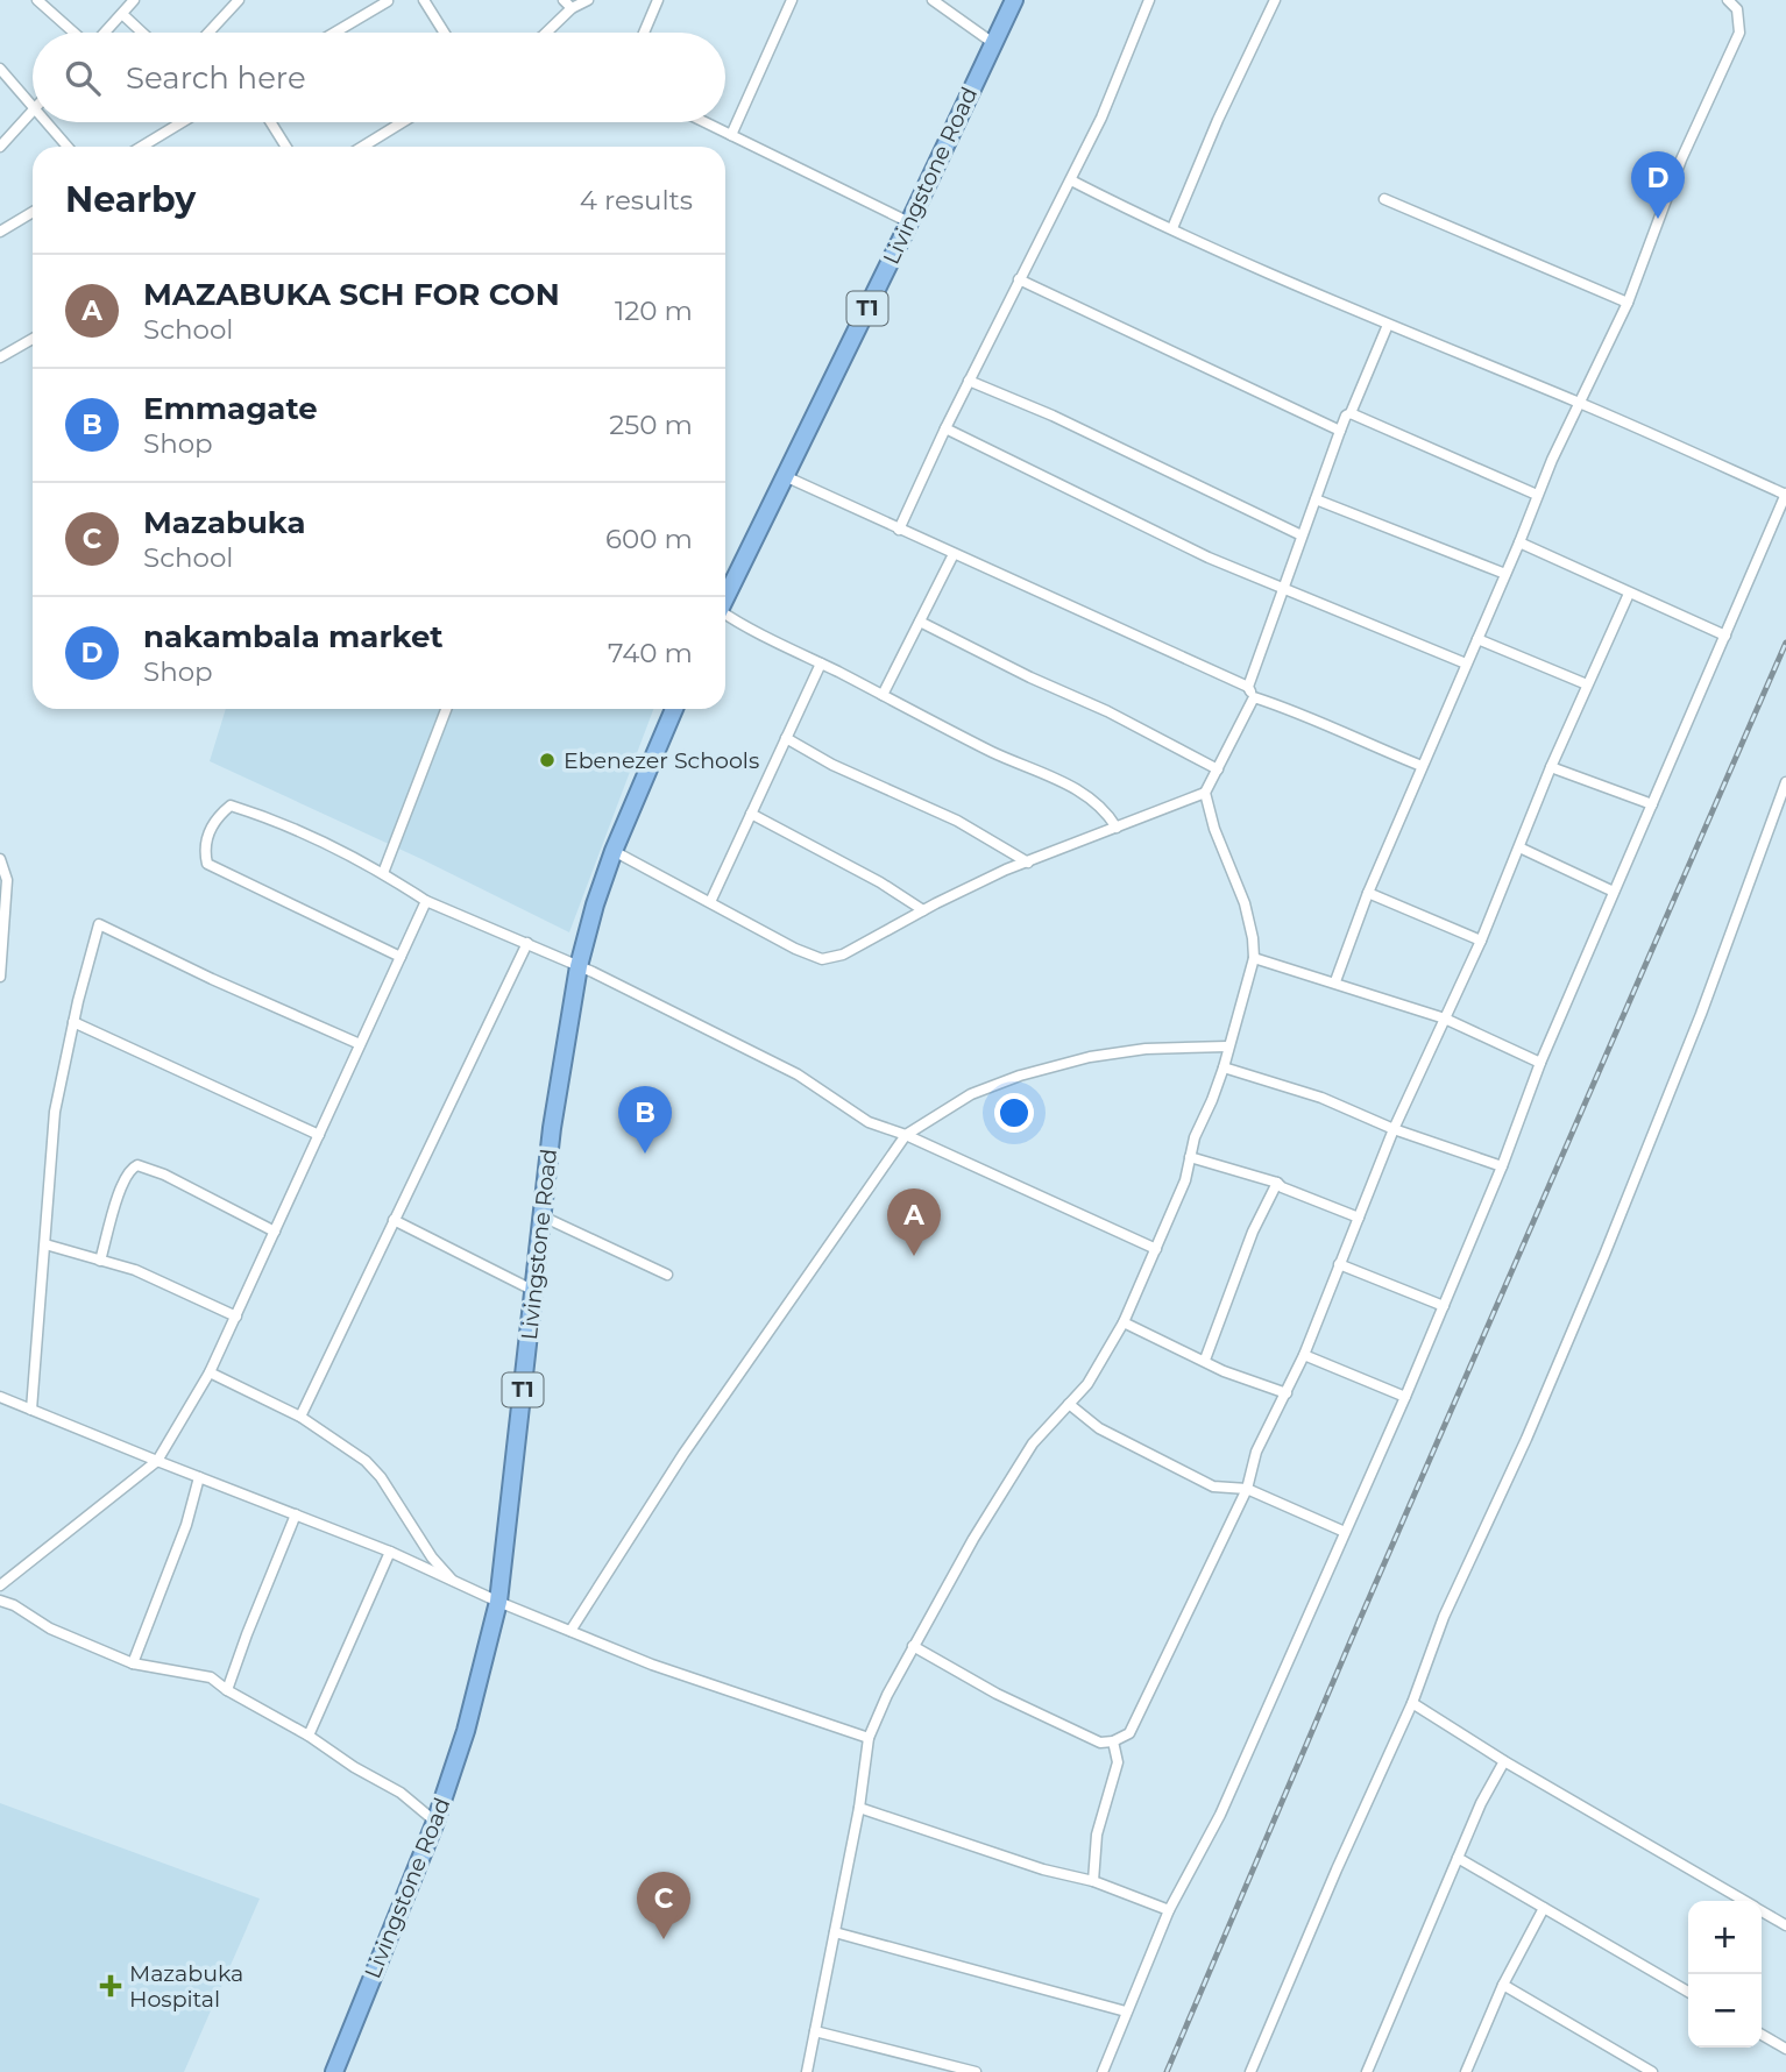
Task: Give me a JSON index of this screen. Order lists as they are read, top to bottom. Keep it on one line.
{"streets":{"highway":["Livingstone Road","T1"]},"places":{"other":["Ebenezer Schools"],"health":["Mazabuka Hospital"]},"page":{"search":"Search here","heading":["Nearby","4 results"],"pins":["D","B","A","C"],"list":[{"mark":"A","name":"MAZABUKA SCH FOR CON","note":"School","value":"120 m"},{"mark":"B","name":"Emmagate","note":"Shop","value":"250 m"},{"mark":"C","name":"Mazabuka","note":"School","value":"600 m"},{"mark":"D","name":"nakambala market","note":"Shop","value":"740 m"}],"map_buttons":["+","−"]}}
